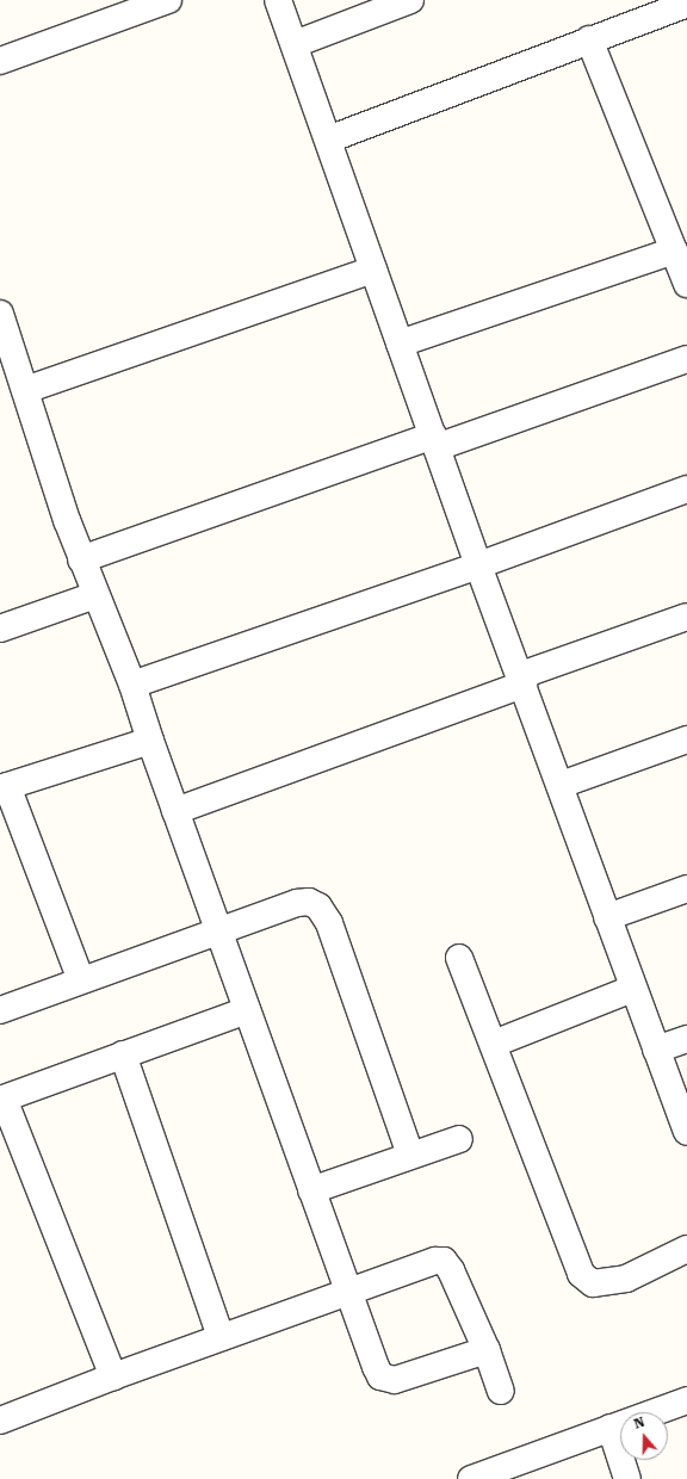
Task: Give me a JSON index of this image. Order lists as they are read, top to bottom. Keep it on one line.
{"north":"top"}
